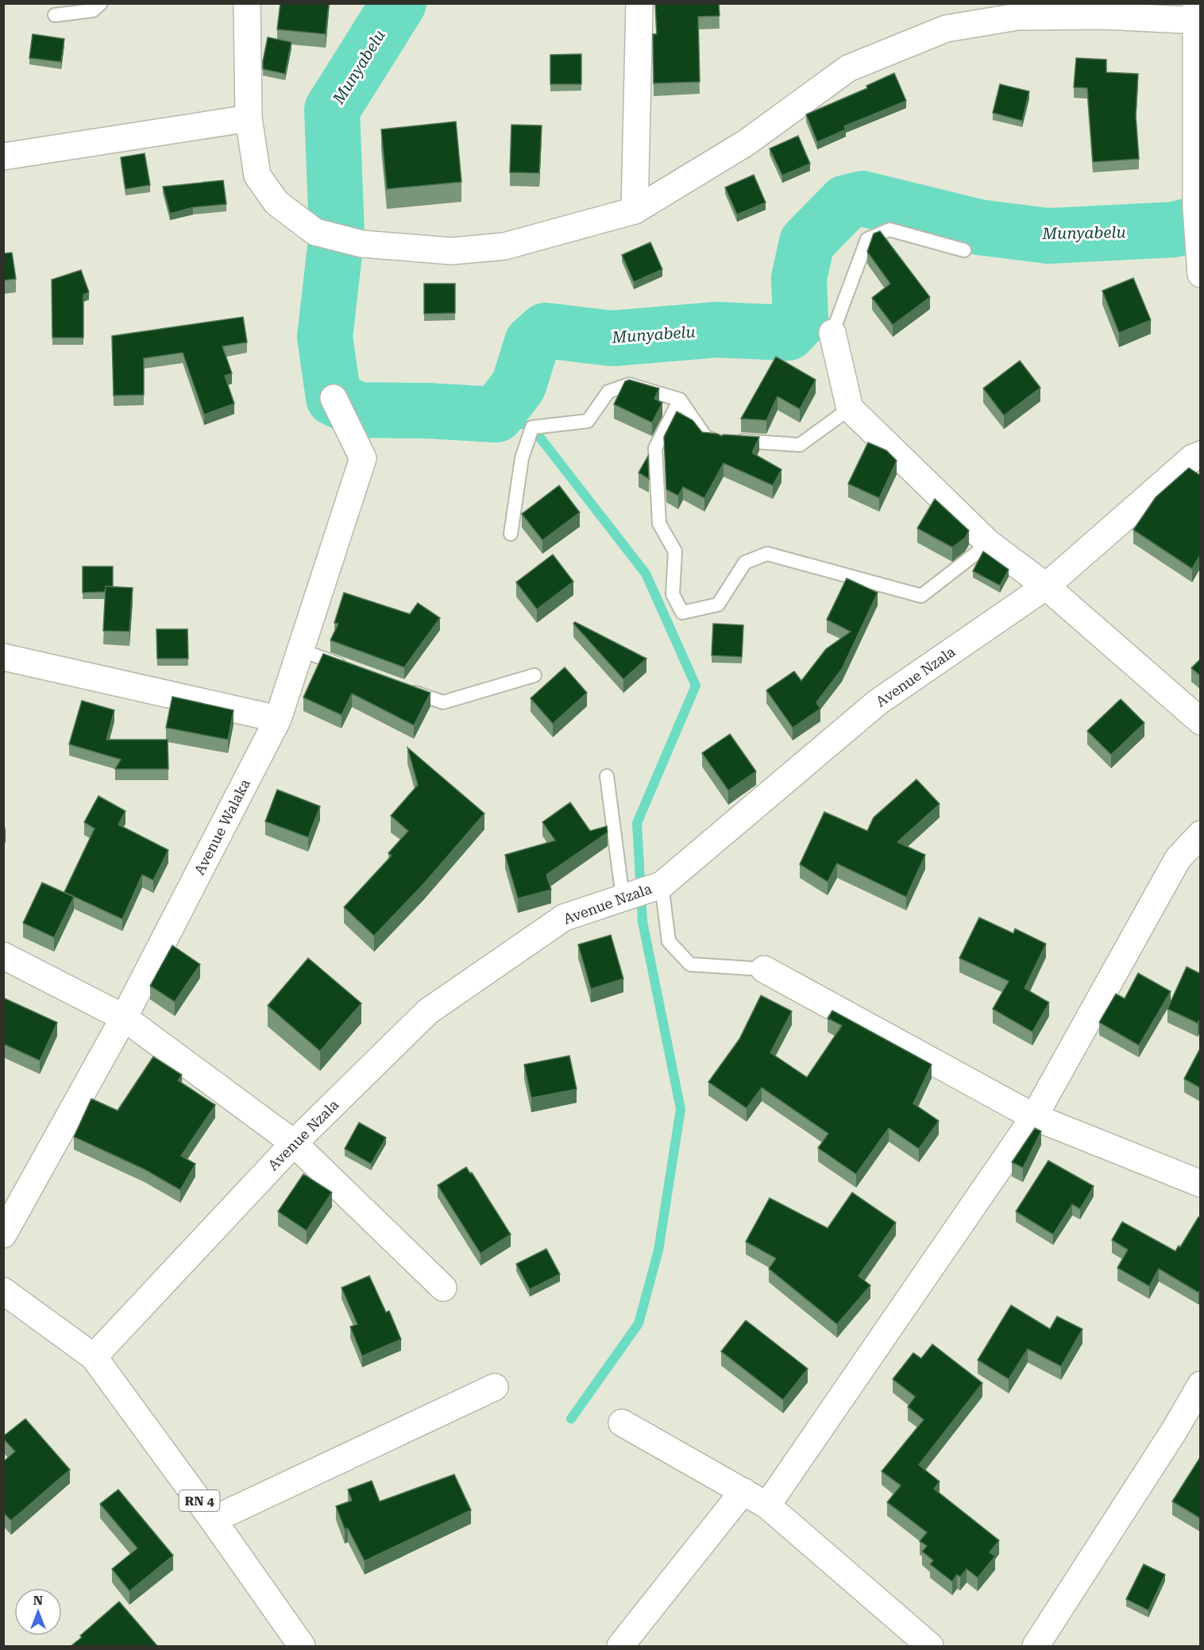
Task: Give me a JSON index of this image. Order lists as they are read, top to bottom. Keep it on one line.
{"streets":{"main road":["Avenue Nzala","Avenue Walaka","RN 4"]},"crossings":[["Avenue Nzala","RN 4"]],"water":["Munyabelu"],"north":"top"}
